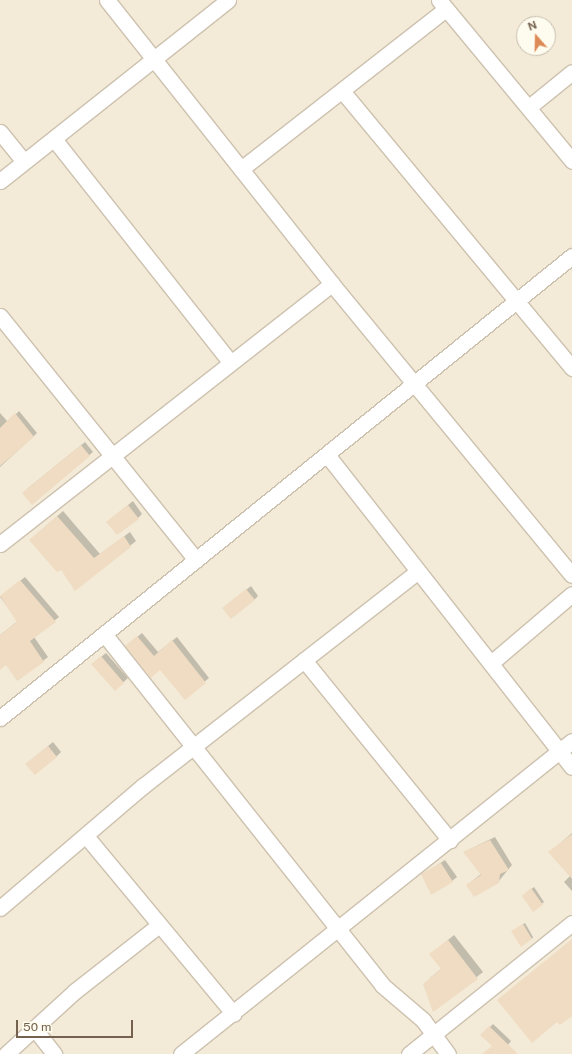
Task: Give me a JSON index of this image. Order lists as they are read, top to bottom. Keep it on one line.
{"scale_bar":"50 m","north":"top"}
